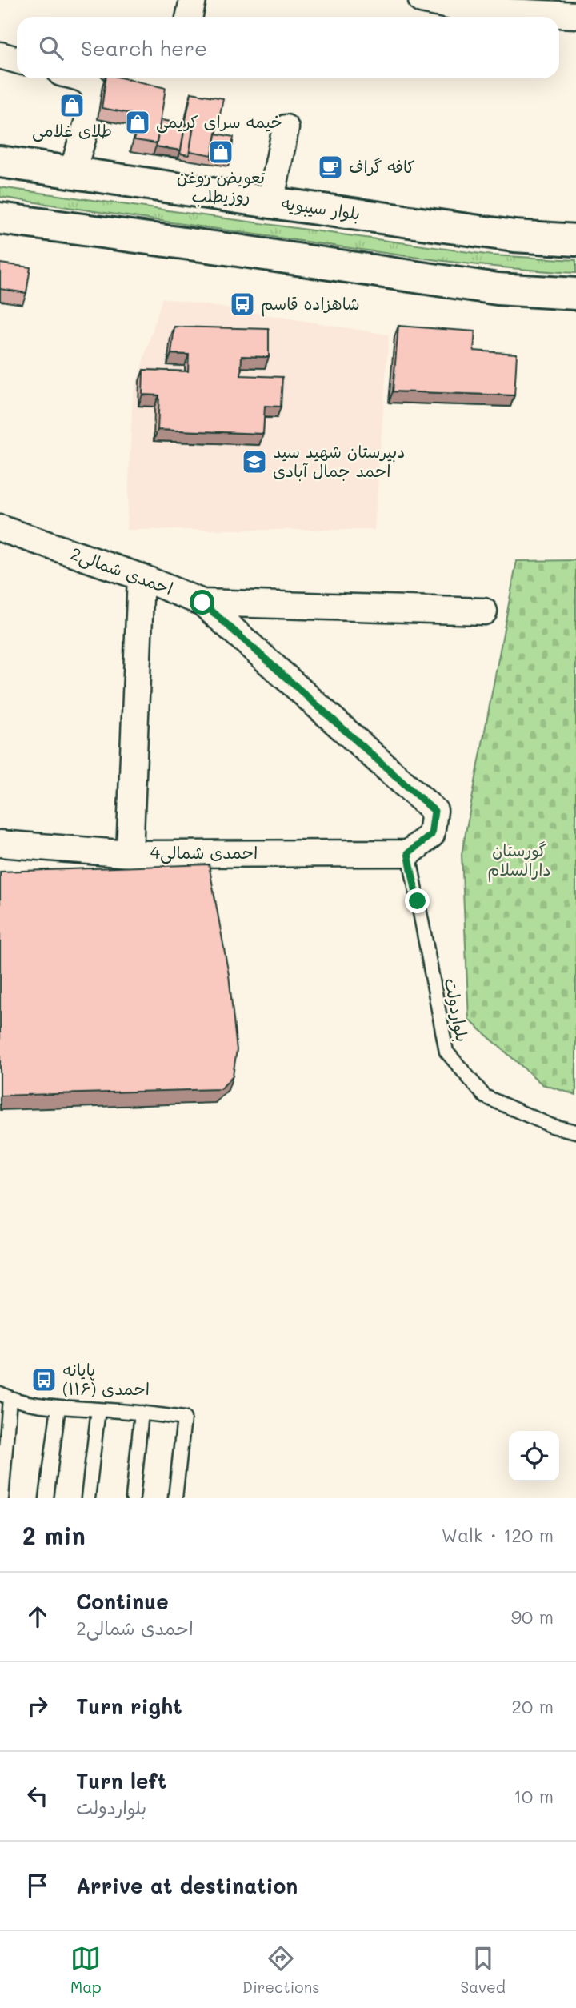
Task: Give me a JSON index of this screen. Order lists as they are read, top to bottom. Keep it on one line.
{"streets":{"main road":["بلوار سیبویه"],"street":["2احمدی شمالی","4احمدی شمالی"],"lane":["بلواردولت"]},"crossings":[["2احمدی شمالی","4احمدی شمالی"],["2احمدی شمالی","بلواردولت"],["4احمدی شمالی","بلواردولت"]],"parks":["گورستان دارالسلام"],"places":{"shop":["طلای غلامی","خیمه سرای کریمی","تعویض روغن روزیطلب"],"cafe":["کافه گراف"],"bus stop":["شاهزاده قاسم","پایانه احمدی (۱۱۶)"],"school or university":["دبیرستان شهید سید احمد جمال آبادی"]},"page":{"search":"Search here","heading":["2 min","Walk · 120 m"],"list":[["Continue","2احمدی شمالی","90 m"],["Turn right","20 m"],["Turn left","بلواردولت","10 m"],"Arrive at destination"],"nav":["Map","Directions","Saved"]}}
